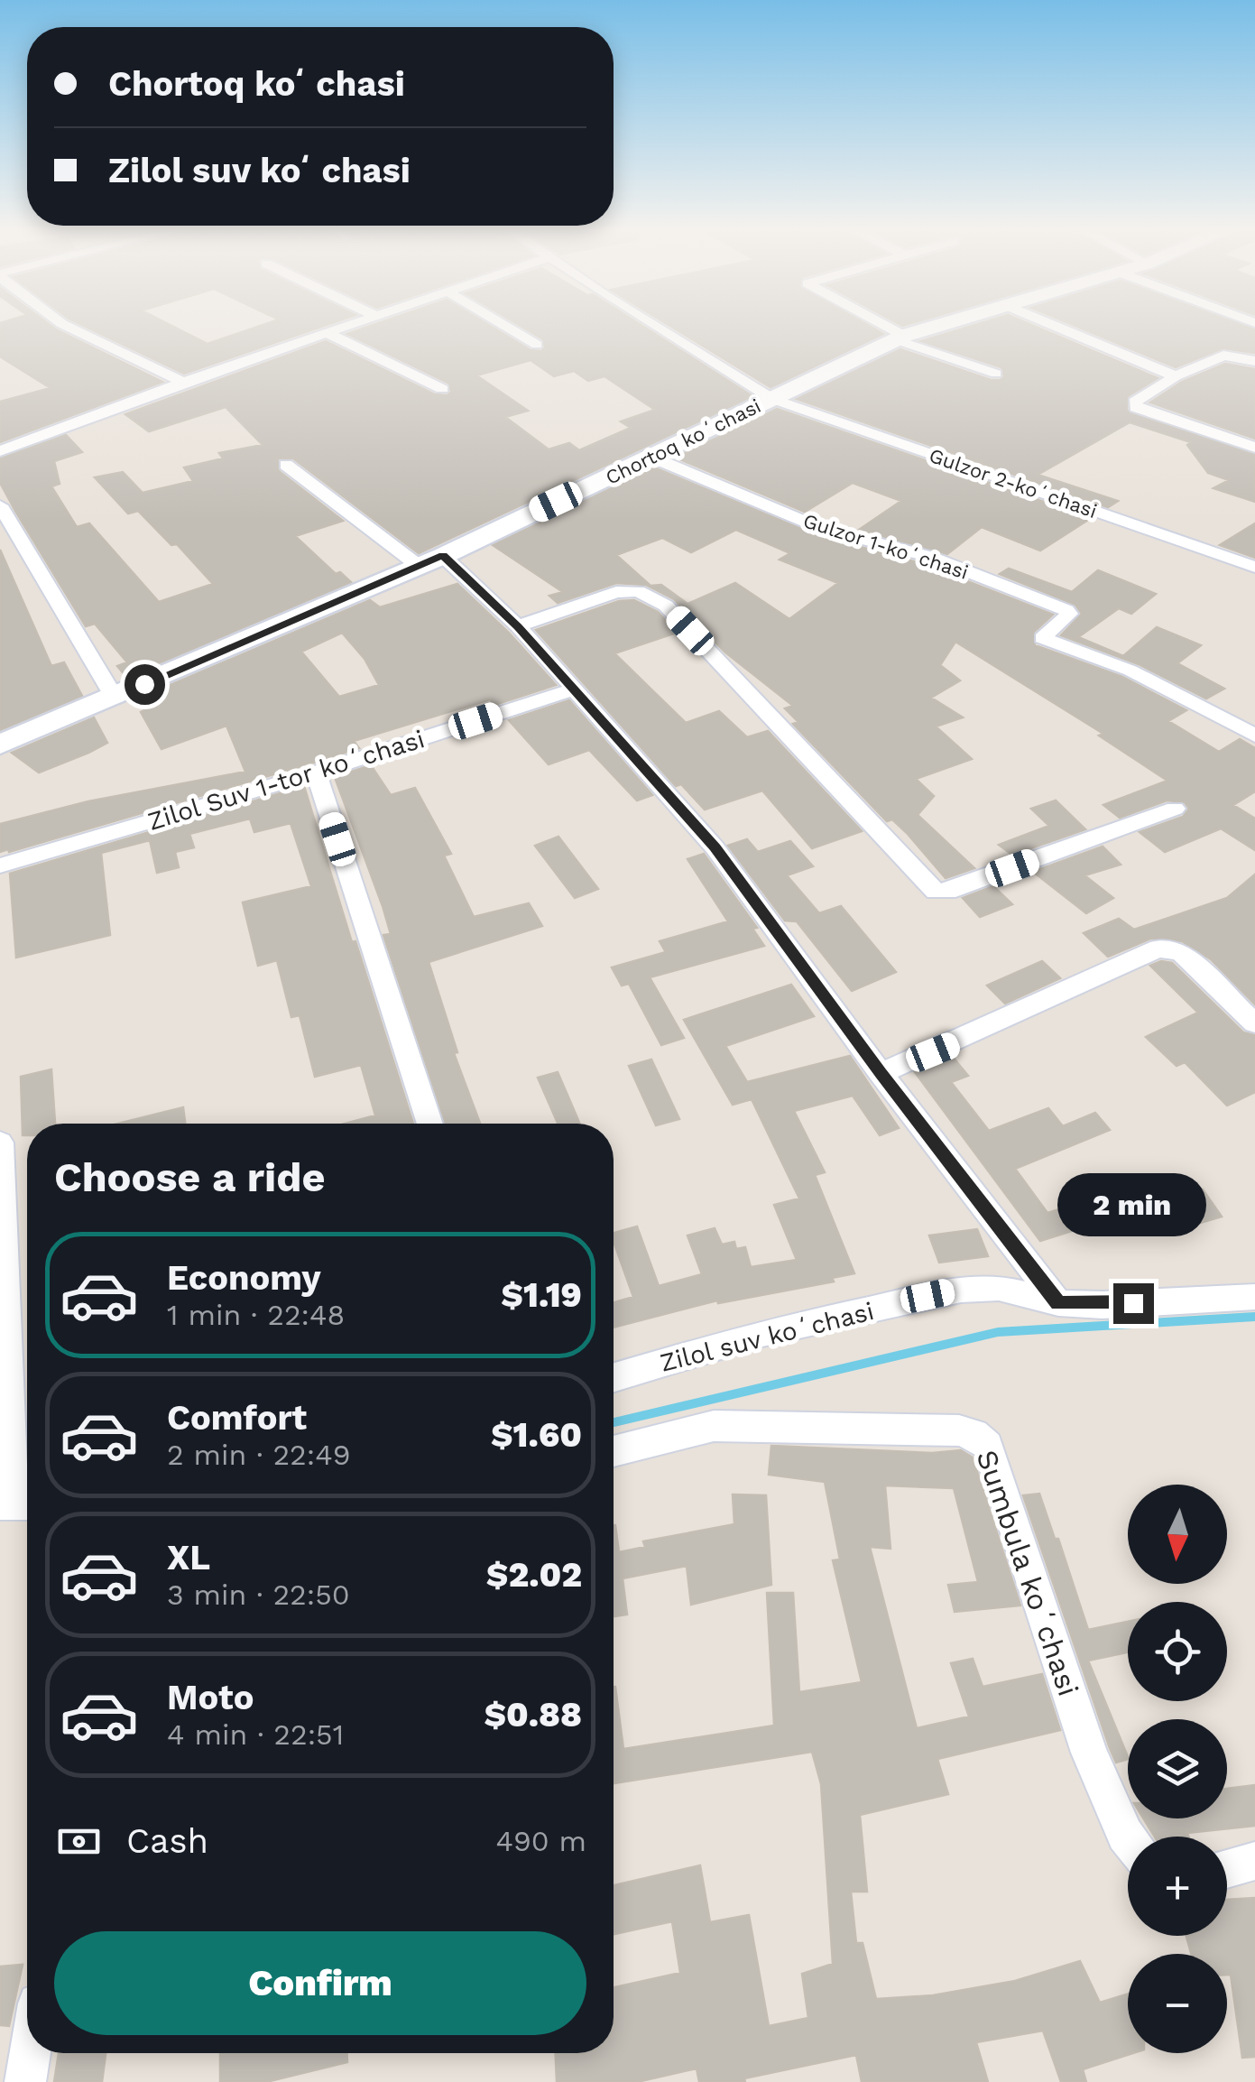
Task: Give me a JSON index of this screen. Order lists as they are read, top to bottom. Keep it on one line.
{"streets":{"main road":["Chortoq koʻchasi"],"street":["Gulzor 2-koʻchasi","Gulzor 1-koʻchasi","Zilol Suv 1-tor koʻchasi","Zilol suv koʻchasi","Sumbula koʻchasi"]},"crossings":[["Chortoq koʻchasi","Gulzor 2-koʻchasi"],["Chortoq koʻchasi","Gulzor 1-koʻchasi"]],"north":"bottom","page":{"banner":["Chortoq koʻchasi","Zilol suv koʻchasi"],"heading":"Choose a ride","bubble":"2 min","list":[{"name":"Economy","note":"1 min · 22:48","value":"$1.19"},{"name":"Comfort","note":"2 min · 22:49","value":"$1.60"},{"name":"XL","note":"3 min · 22:50","value":"$2.02"},{"name":"Moto","note":"4 min · 22:51","value":"$0.88"}],"map_buttons":["+","−"],"pay":["Cash","490 m"],"buttons":"Confirm"}}
